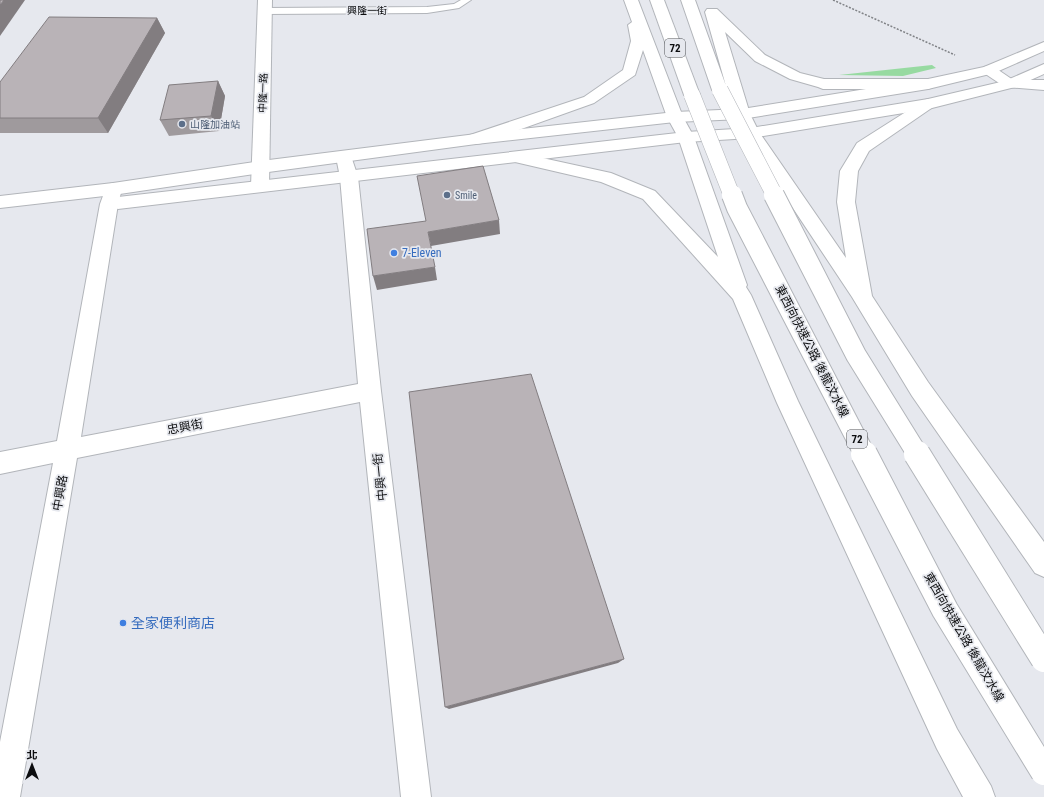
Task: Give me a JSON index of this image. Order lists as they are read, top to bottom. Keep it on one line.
{"streets":{"main road":["72","中隆一路","東西向快速公路 後龍汶水線","忠興街","中興一街","中興路"],"lane":["興隆一街"]},"crossings":[["興隆一街","中隆一路"],["忠興街","中興一街"],["忠興街","中興路"]],"places":["山隆加油站","Smile","7-Eleven","全家便利商店"],"north":"top"}
